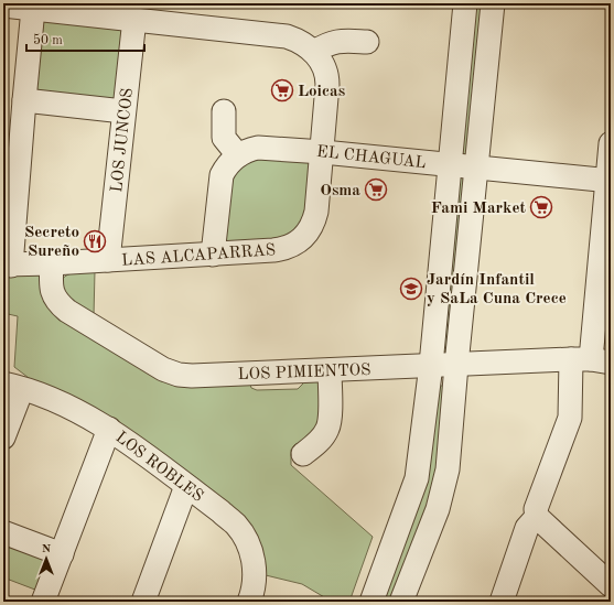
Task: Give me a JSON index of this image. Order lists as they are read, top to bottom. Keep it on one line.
{"streets":{"street":["LOS JUNCOS","EL CHAGUAL","LAS ALCAPARRAS","LOS PIMIENTOS","LOS ROBLES"]},"crossings":[["LOS JUNCOS","LAS ALCAPARRAS"],["EL CHAGUAL","LAS ALCAPARRAS"],["LAS ALCAPARRAS","LOS PIMIENTOS"]],"places":{"supermarket":["Loicas","Osma","Fami Market"],"restaurant":["Secreto Sureño"],"school or university":["Jardín Infantil y SaLa Cuna Crece"]},"scale_bar":"50 m","north":"top"}
